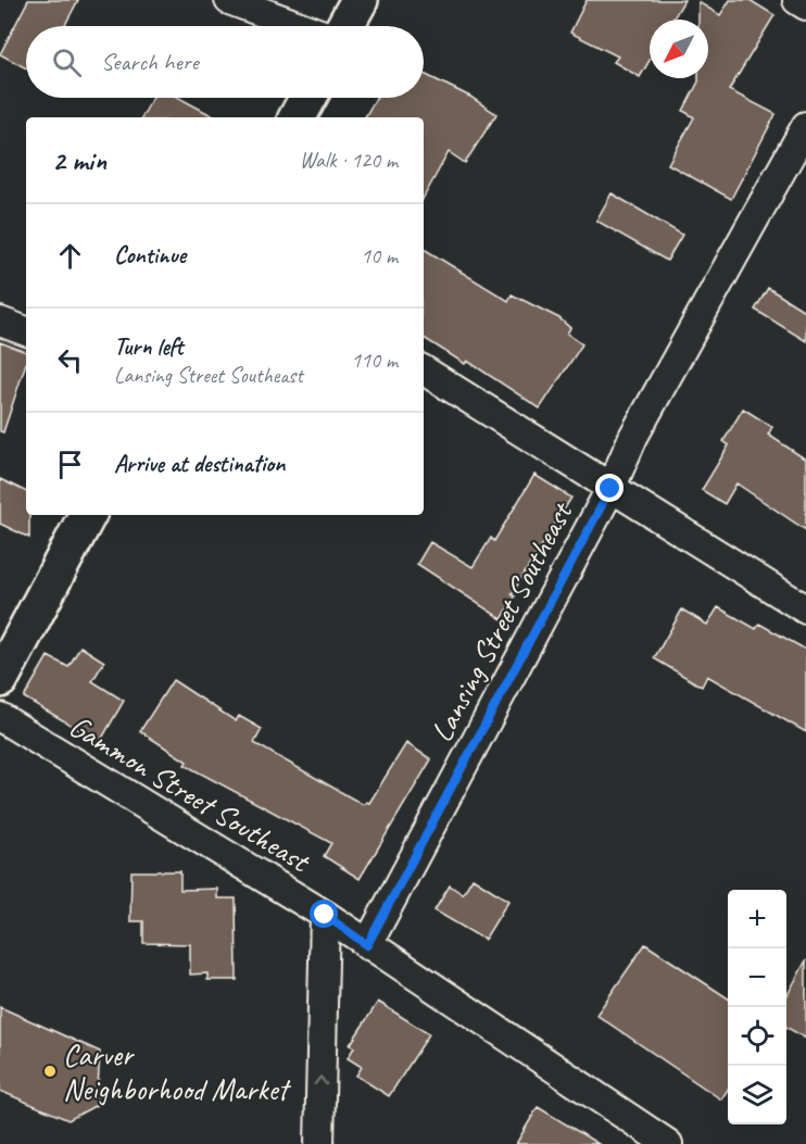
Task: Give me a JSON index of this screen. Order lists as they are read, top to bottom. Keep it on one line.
{"streets":{"street":["Lansing Street Southeast","Gammon Street Southeast"]},"crossings":[["Lansing Street Southeast","Gammon Street Southeast"]],"places":["Carver Neighborhood Market"],"north":"bottom left","page":{"search":"Search here","heading":["2 min","Walk · 120 m"],"list":[["Continue","10 m"],["Turn left","Lansing Street Southeast","110 m"],"Arrive at destination"],"map_buttons":["+","−"]}}
